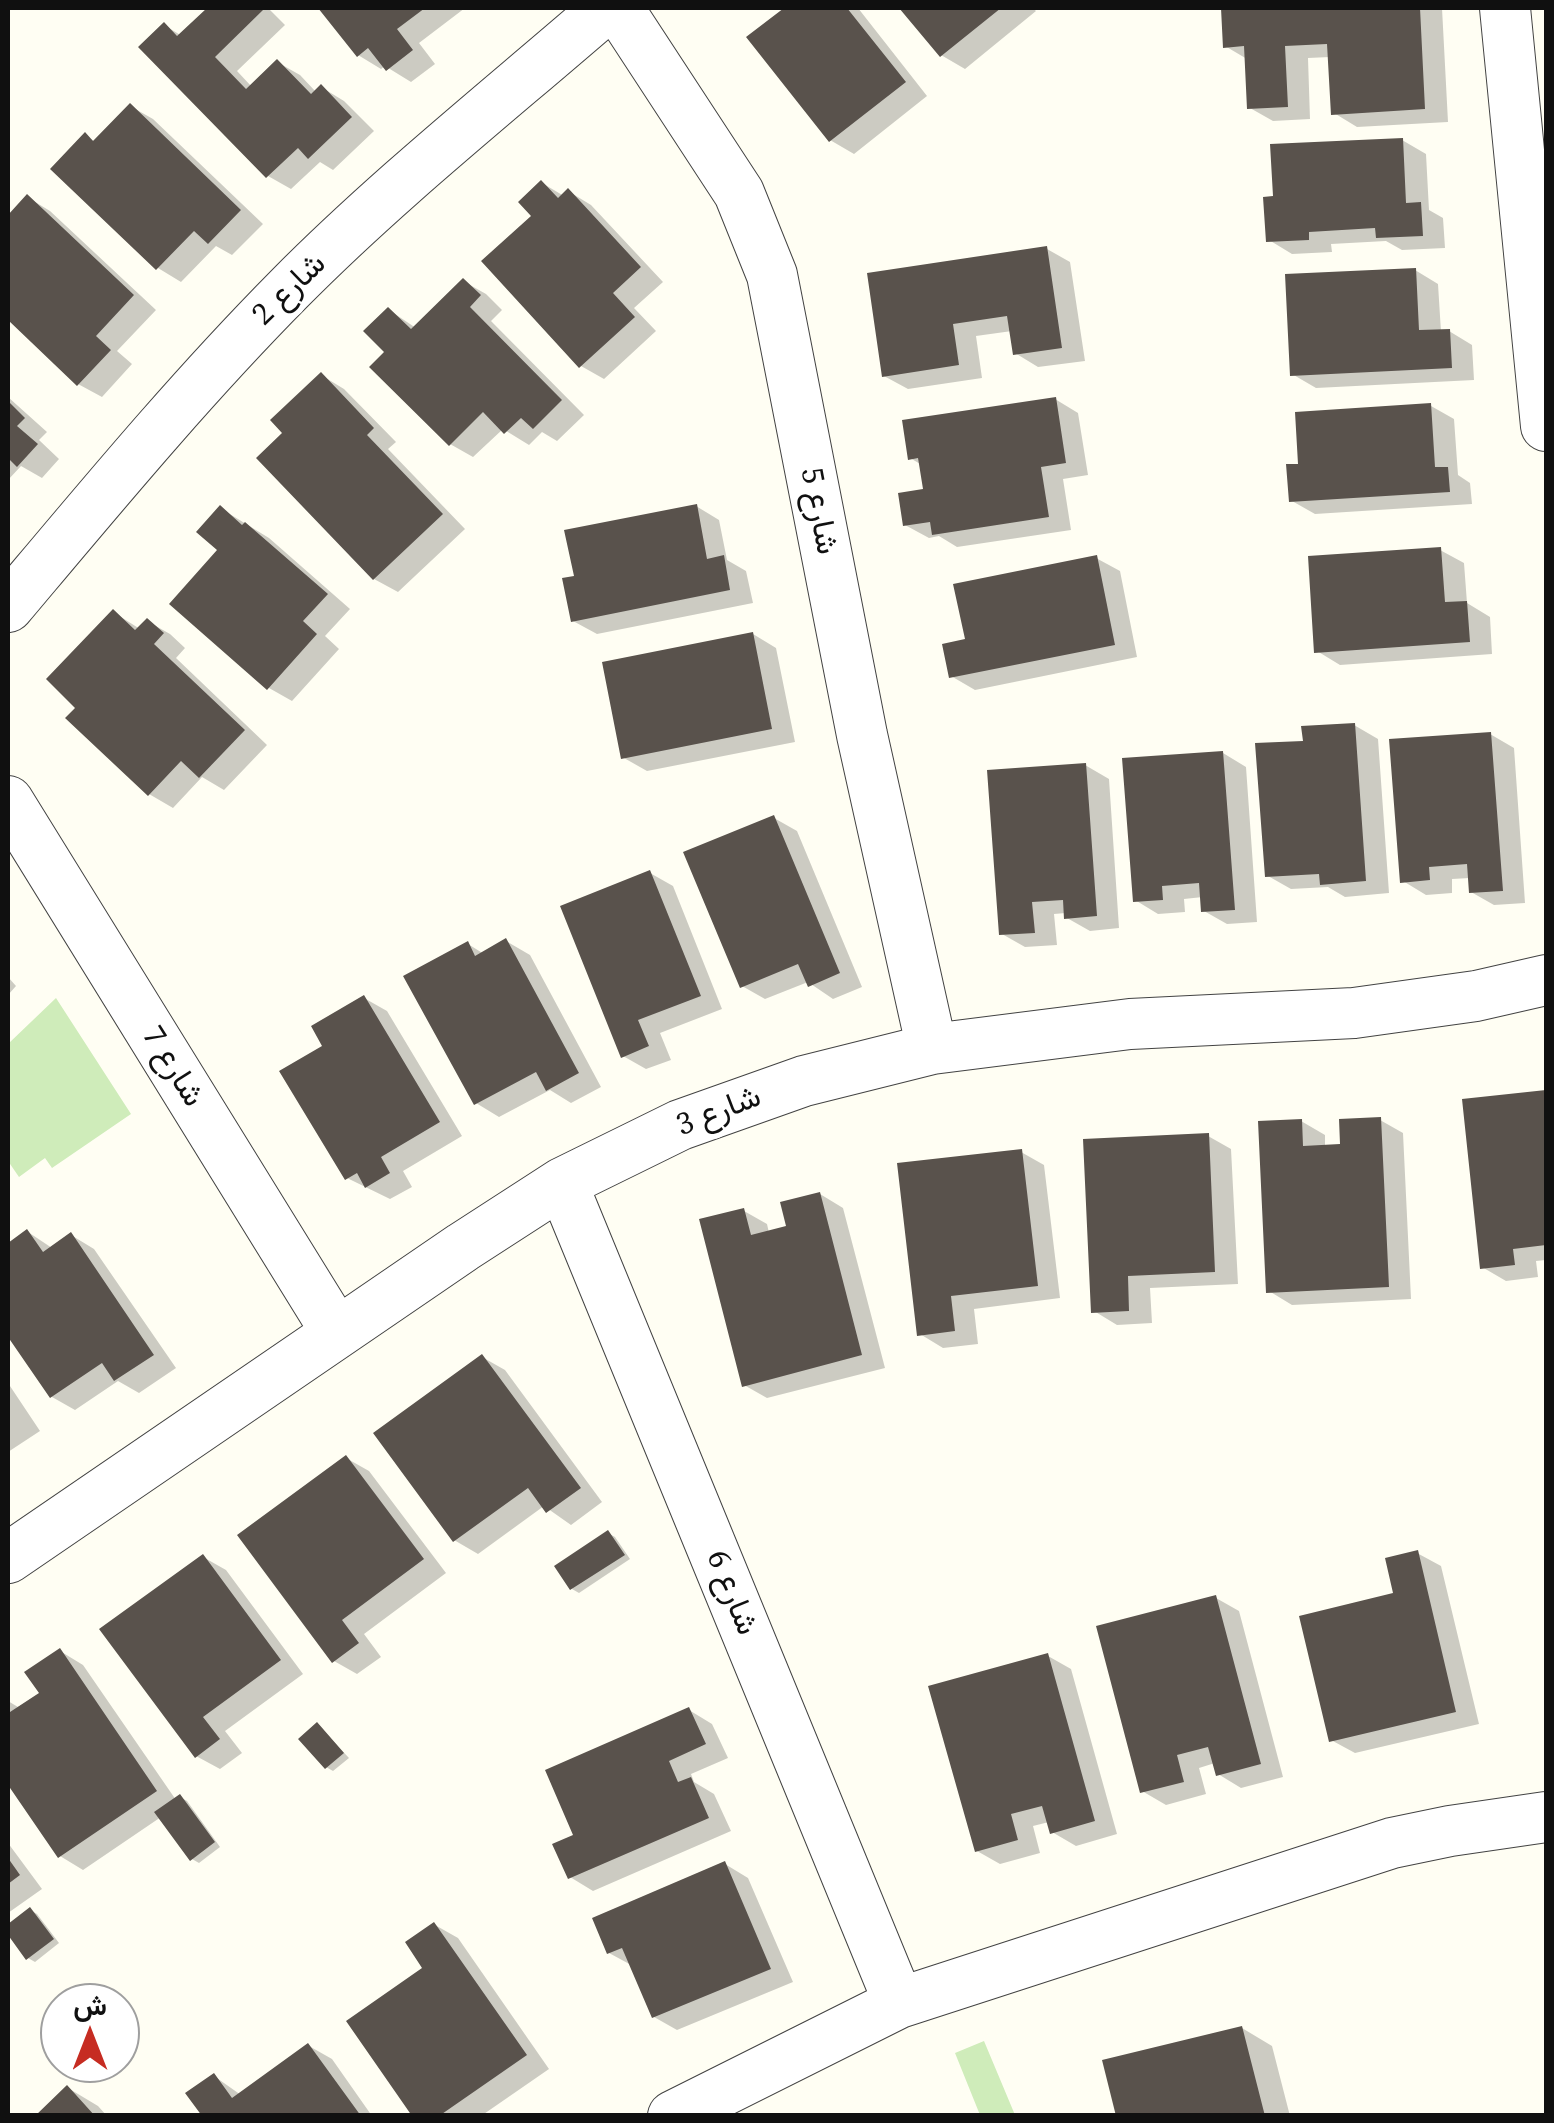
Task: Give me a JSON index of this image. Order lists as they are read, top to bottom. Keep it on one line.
{"streets":{"street":["شارع 2","شارع 5","شارع 7","شارع 3","شارع 6"]},"crossings":[["شارع 5","شارع 3"],["شارع 7","شارع 3"],["شارع 3","شارع 6"]],"north":"top"}
